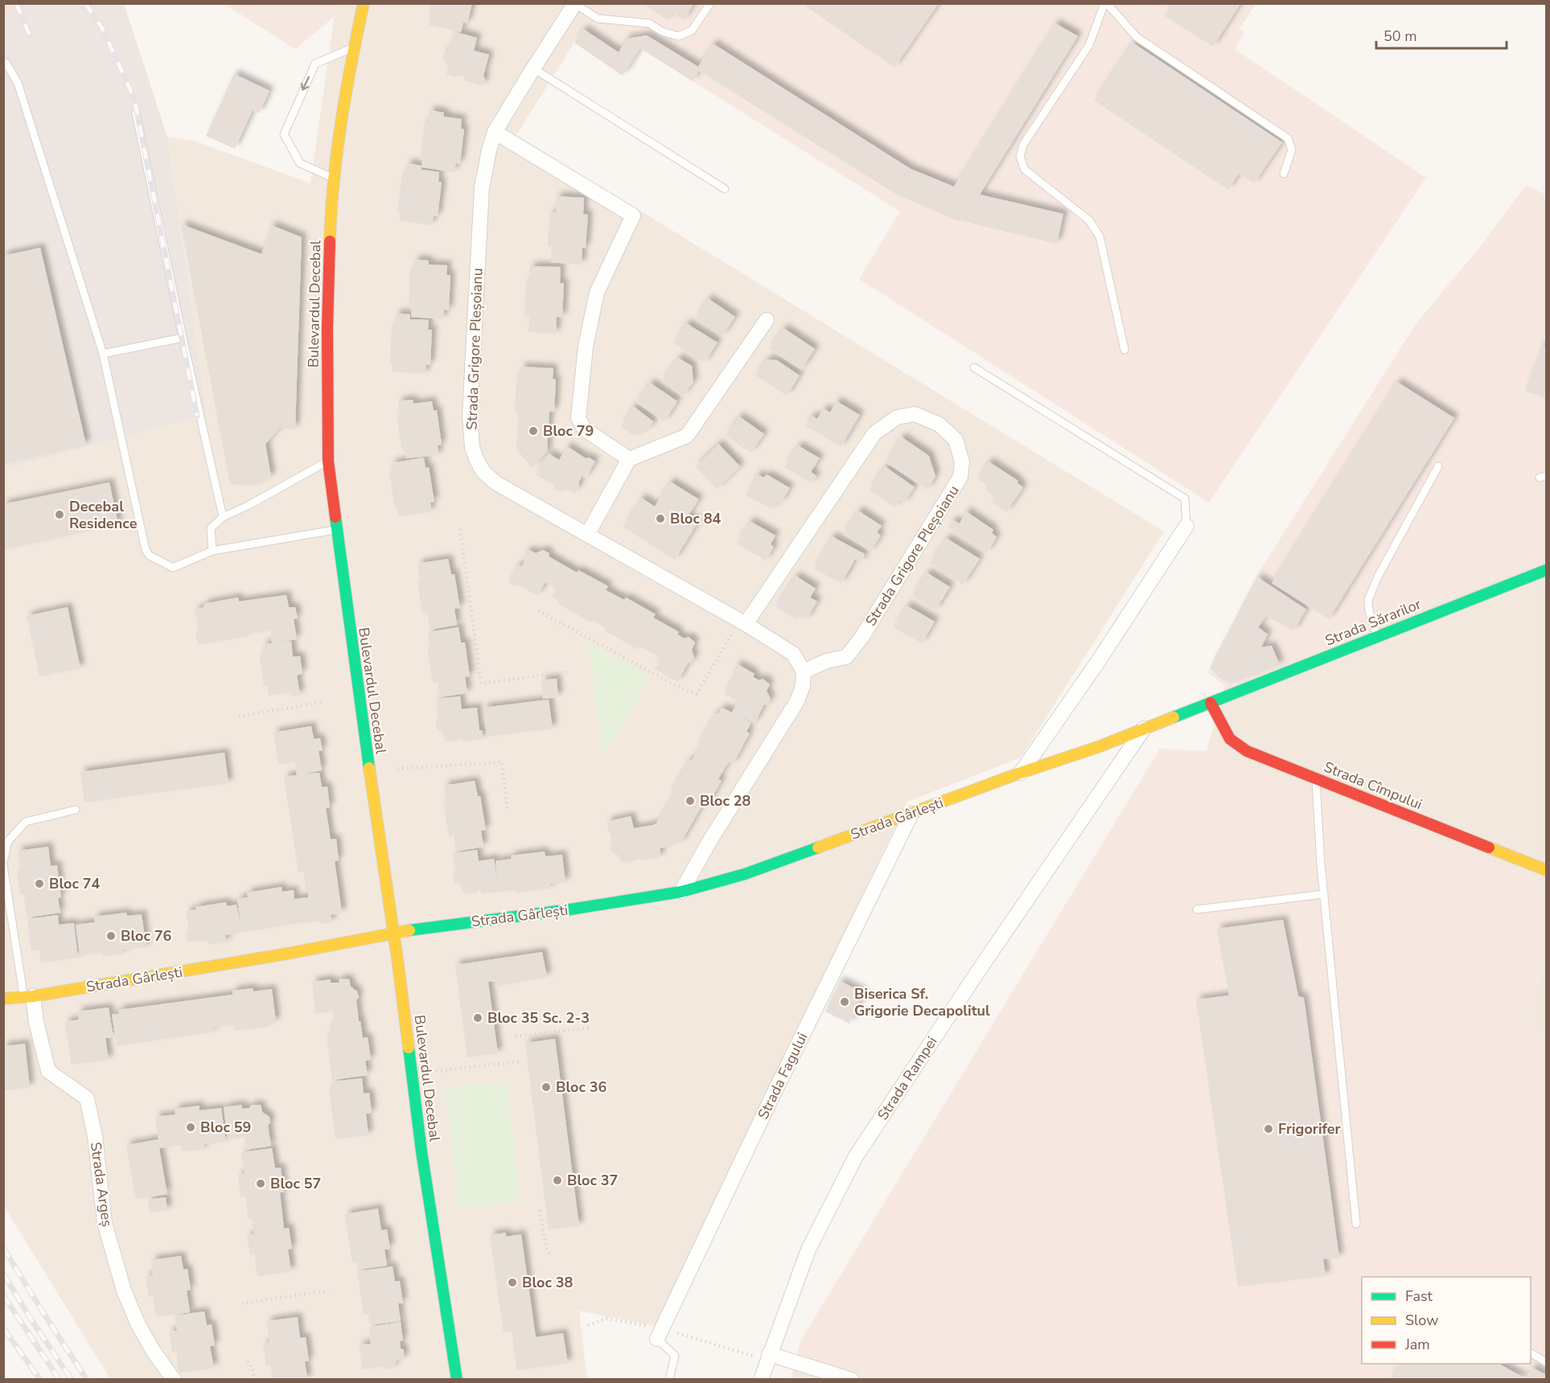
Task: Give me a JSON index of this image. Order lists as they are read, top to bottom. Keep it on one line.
{"streets":{"street":["Bulevardul Decebal","Strada Grigore Pleșoianu","Strada Sărarilor","Strada Cîmpului","Strada Gârlești","Strada Fagului","Strada Rampei","Strada Argeș"]},"crossings":[["Bulevardul Decebal","Strada Gârlești"],["Strada Sărarilor","Strada Cîmpului"],["Strada Sărarilor","Strada Gârlești"],["Strada Cîmpului","Strada Gârlești"],["Strada Gârlești","Strada Fagului"],["Strada Gârlești","Strada Rampei"],["Strada Gârlești","Strada Argeș"]],"places":["Bloc 79","Decebal Residence","Bloc 84","Bloc 28","Bloc 74","Bloc 76","Biserica Sf. Grigorie Decapolitul","Bloc 35 Sc. 2-3","Bloc 36","Bloc 59","Frigorifer","Bloc 37","Bloc 57","Bloc 38"],"legend":["Fast","Slow","Jam"],"scale_bar":"50 m"}
